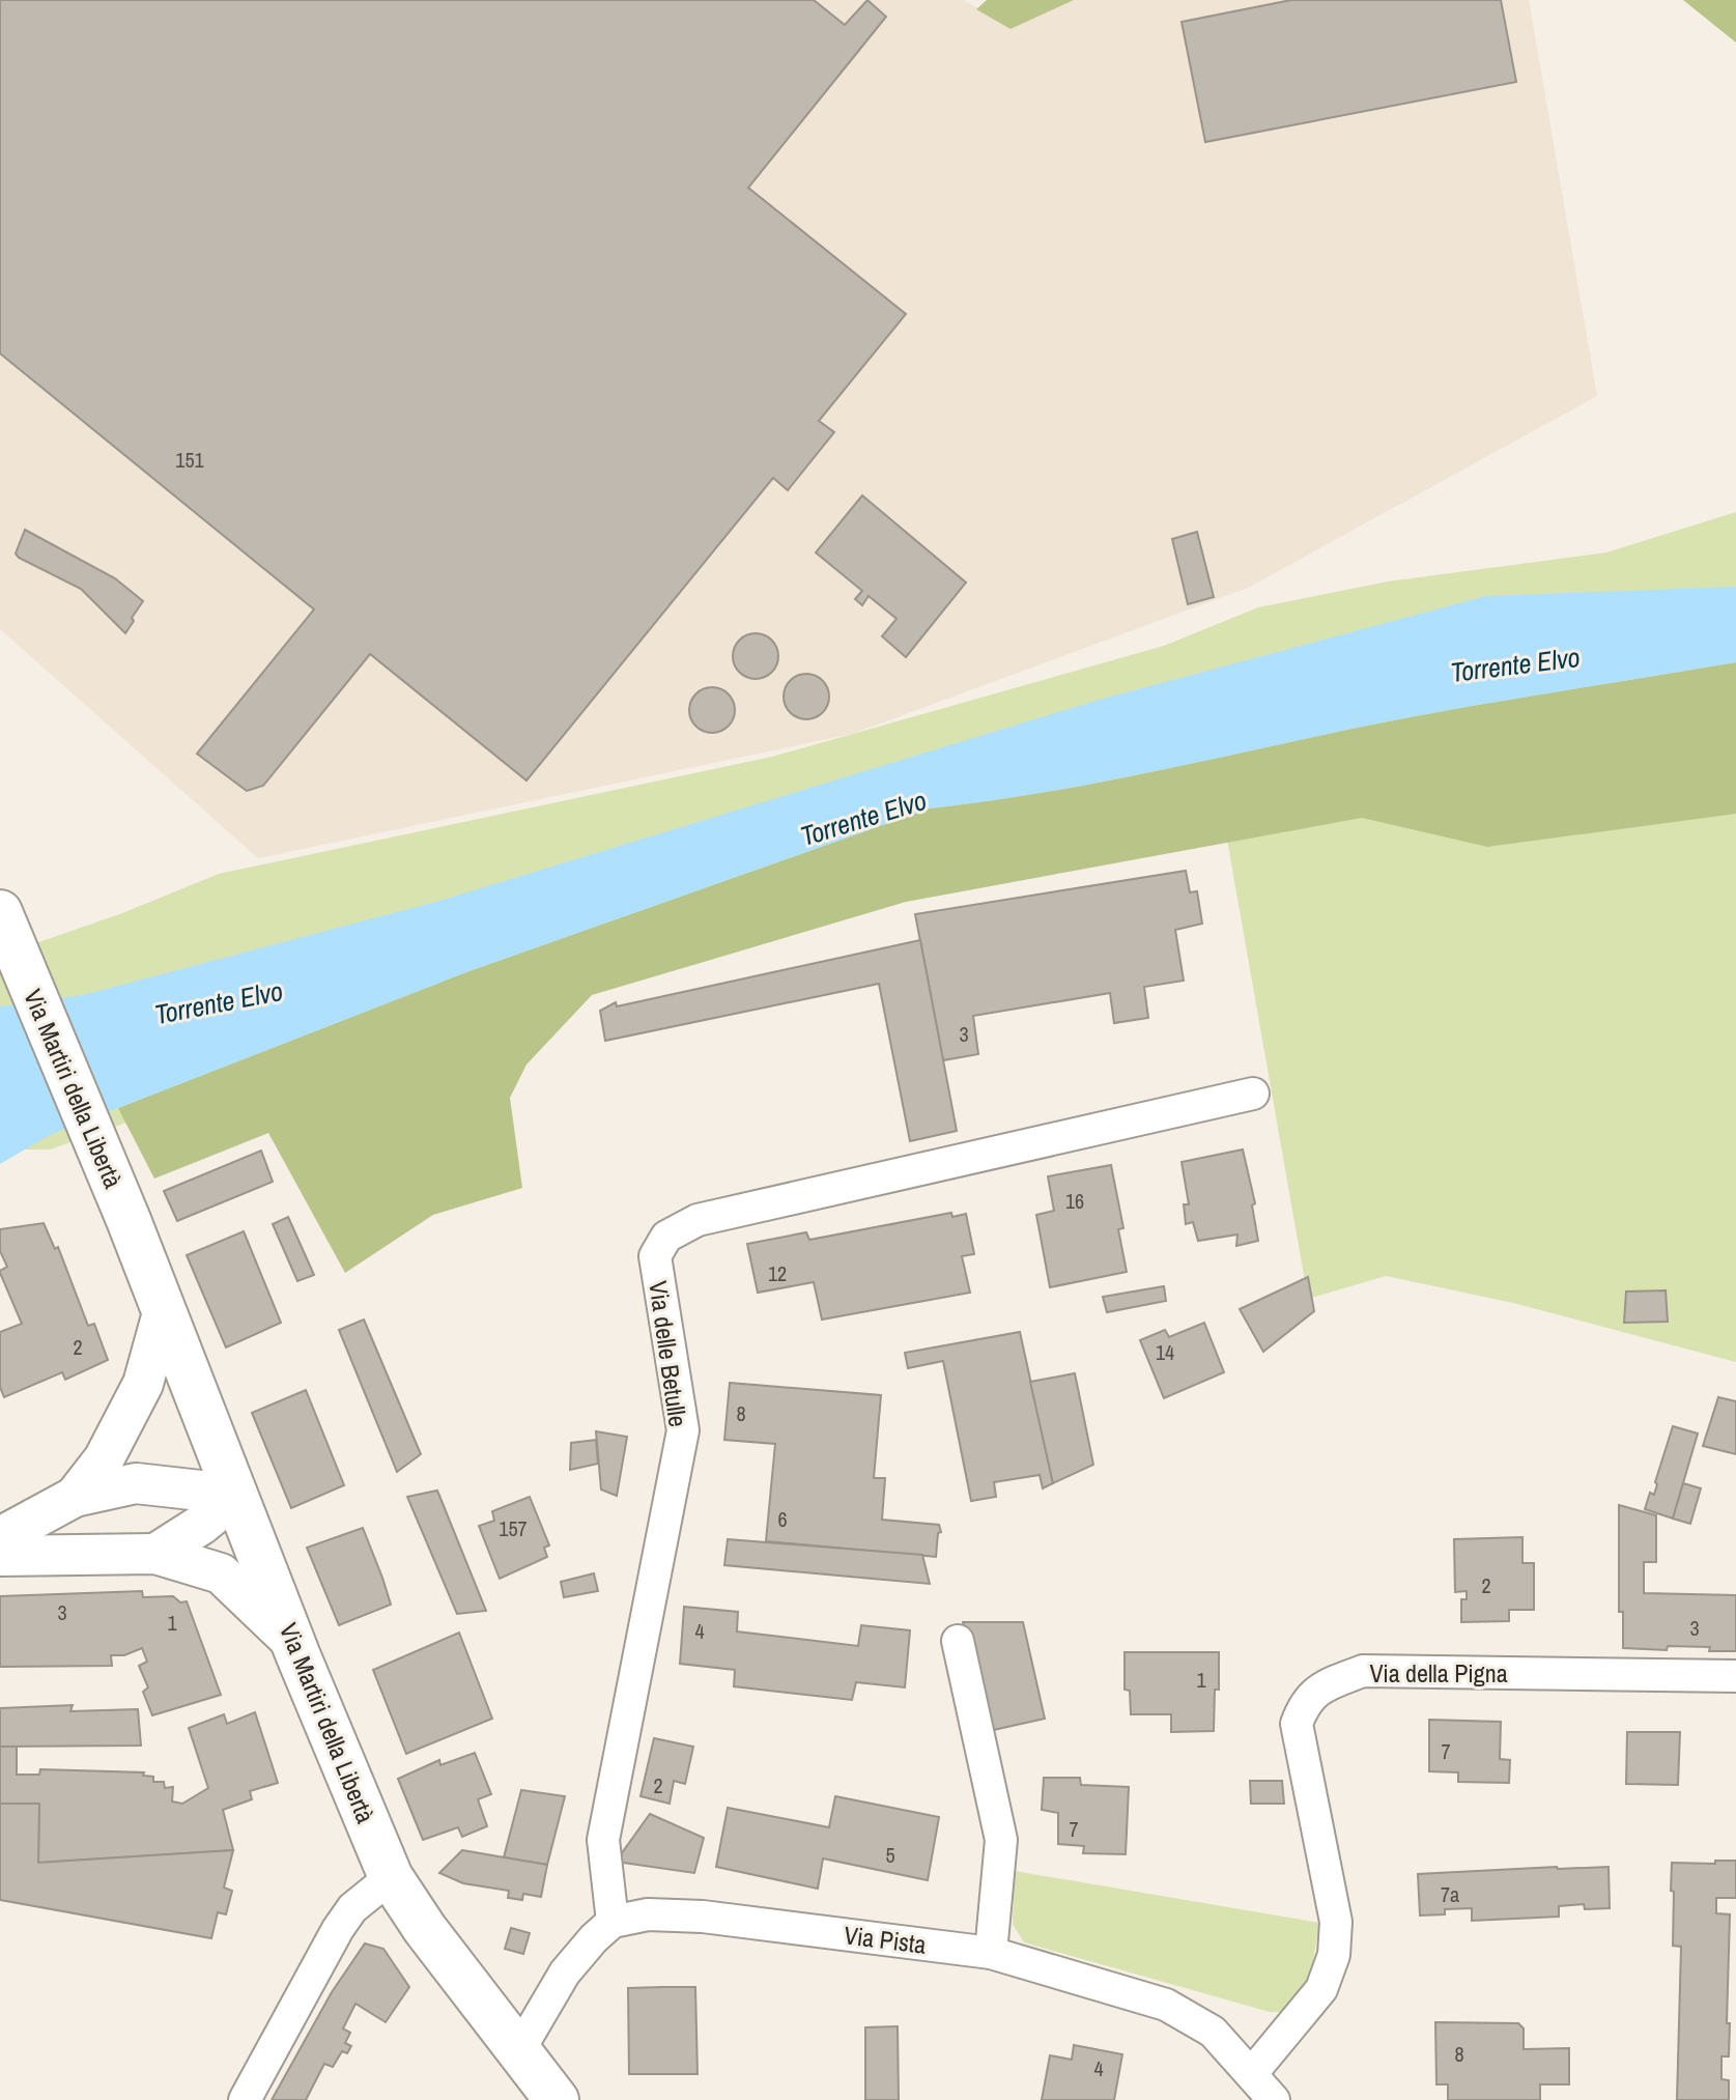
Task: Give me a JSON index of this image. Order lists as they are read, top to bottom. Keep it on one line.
{"streets":{"main road":["Via Martiri della Libertà"],"street":["Via delle Betulle","Via della Pigna","Via Pista"]},"crossings":[["Via delle Betulle","Via Pista"],["Via della Pigna","Via Pista"]],"water":["Torrente Elvo"],"house_numbers":["151","3","16","12","2","14","8","6","157","2","3","1","3","4","1","7","2","7","5","7a","8","4"]}
